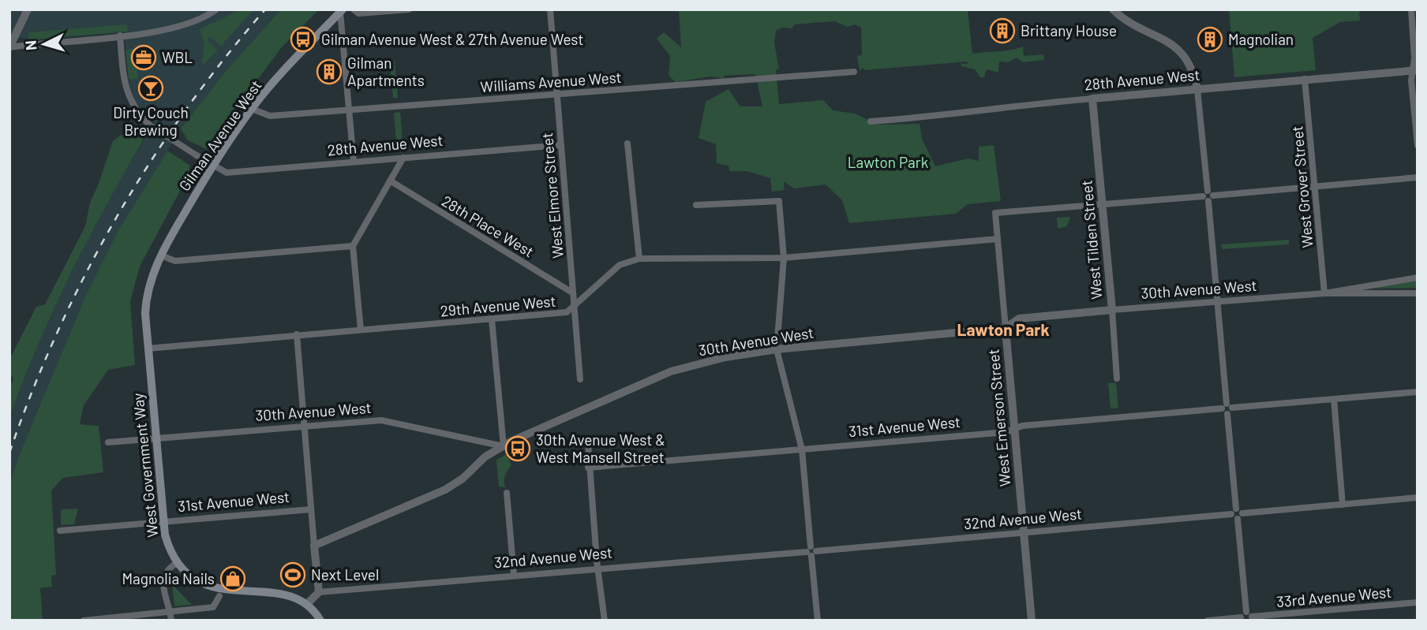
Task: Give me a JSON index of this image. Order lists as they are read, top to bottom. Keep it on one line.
{"streets":{"main road":["Gilman Avenue West","West Government Way"],"street":["28th Avenue West","Williams Avenue West","West Grover Street","West Elmore Street","28th Place West","West Tilden Street","30th Avenue West","29th Avenue West","West Emerson Street","31st Avenue West","32nd Avenue West","33rd Avenue West"]},"crossings":[["28th Avenue West","Gilman Avenue West"],["28th Avenue West","West Grover Street"],["28th Avenue West","West Elmore Street"],["28th Avenue West","West Tilden Street"],["Williams Avenue West","Gilman Avenue West"],["Williams Avenue West","West Elmore Street"],["Gilman Avenue West","West Government Way"],["West Grover Street","30th Avenue West"],["West Elmore Street","28th Place West"],["West Elmore Street","29th Avenue West"],["West Tilden Street","30th Avenue West"],["West Tilden Street","West Emerson Street"],["30th Avenue West","West Emerson Street"],["30th Avenue West","West Government Way"],["29th Avenue West","West Emerson Street"],["29th Avenue West","West Government Way"],["West Emerson Street","31st Avenue West"],["West Emerson Street","32nd Avenue West"],["31st Avenue West","West Government Way"]],"districts":["Lawton Park"],"parks":["Lawton Park"],"places":{"building":["Brittany House","Magnolian","Gilman Apartments"],"bus stop":["Gilman Avenue West & 27th Avenue West","30th Avenue West & West Mansell Street"],"office":["WBL"],"bar":["Dirty Couch Brewing"],"sports":["Next Level"],"shop":["Magnolia Nails"]},"north":"left"}
